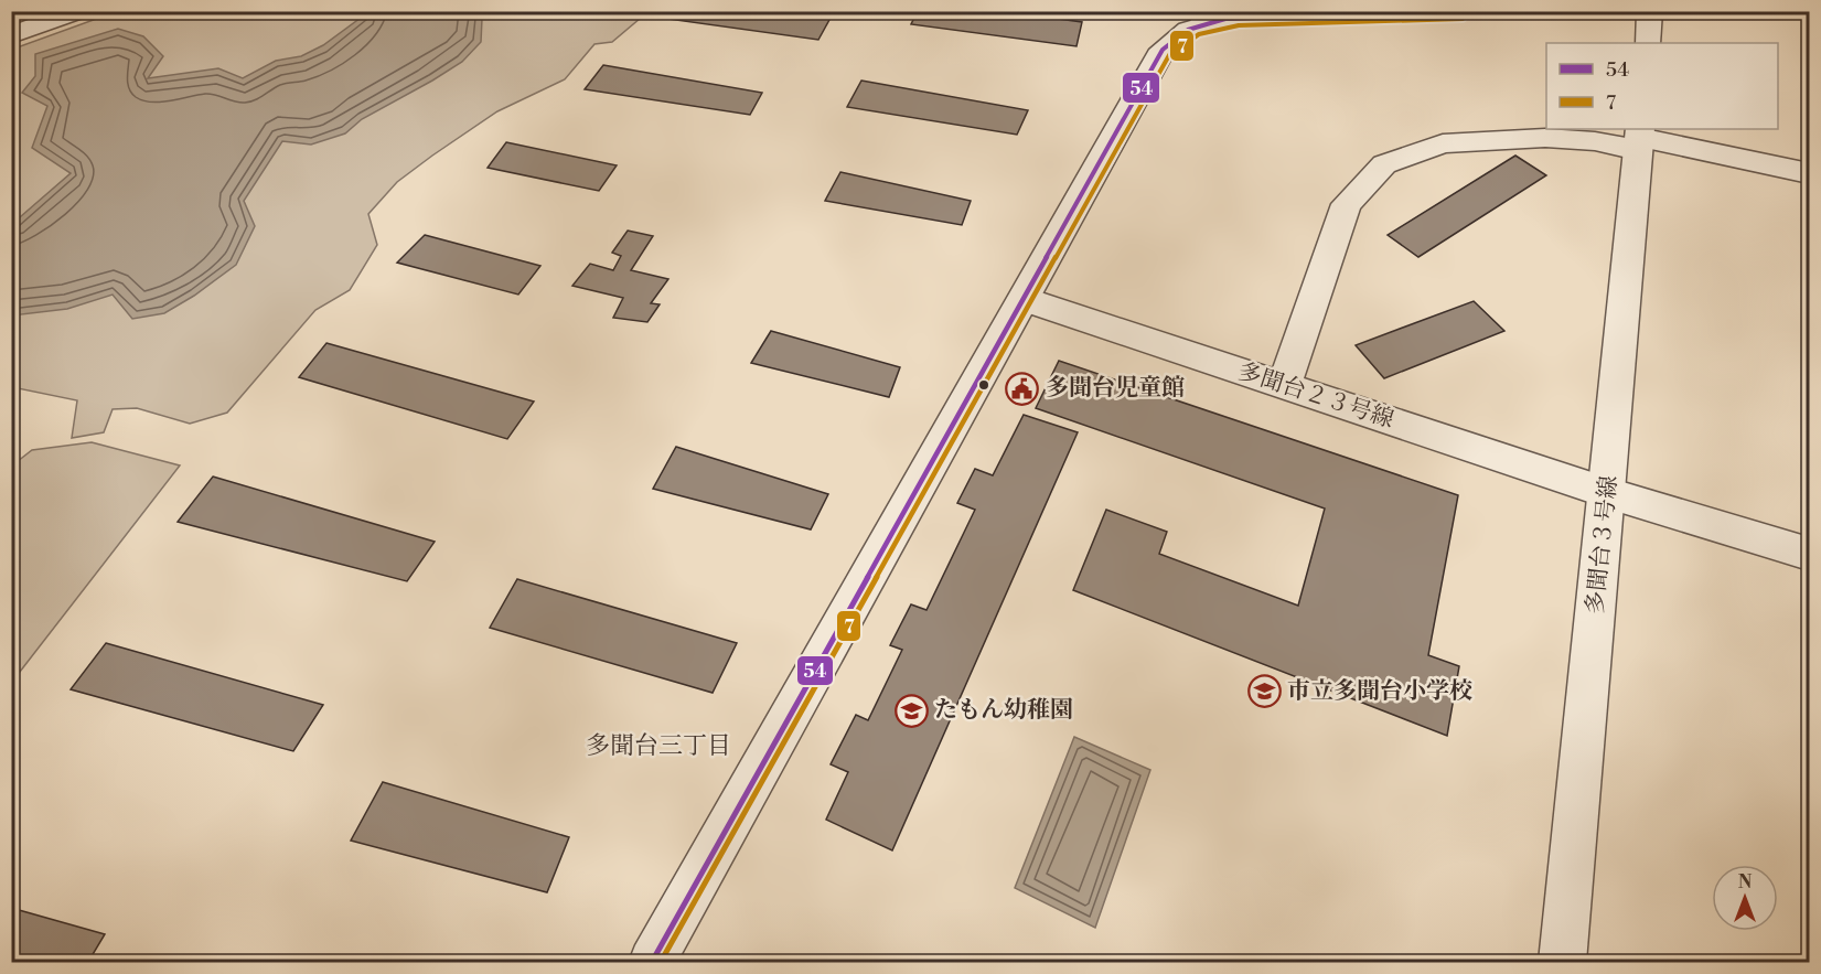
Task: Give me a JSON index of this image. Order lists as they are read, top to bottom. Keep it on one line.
{"streets":{"street":["多聞台２３号線","多聞台３号線"]},"crossings":[["多聞台２３号線","多聞台３号線"]],"districts":["多聞台三丁目"],"places":{"public building":["多聞台児童館"],"school or university":["市立多聞台小学校","たもん幼稚園"]},"lines":["transit line 54","transit line 7"],"legend":["54","7"],"north":"top"}
